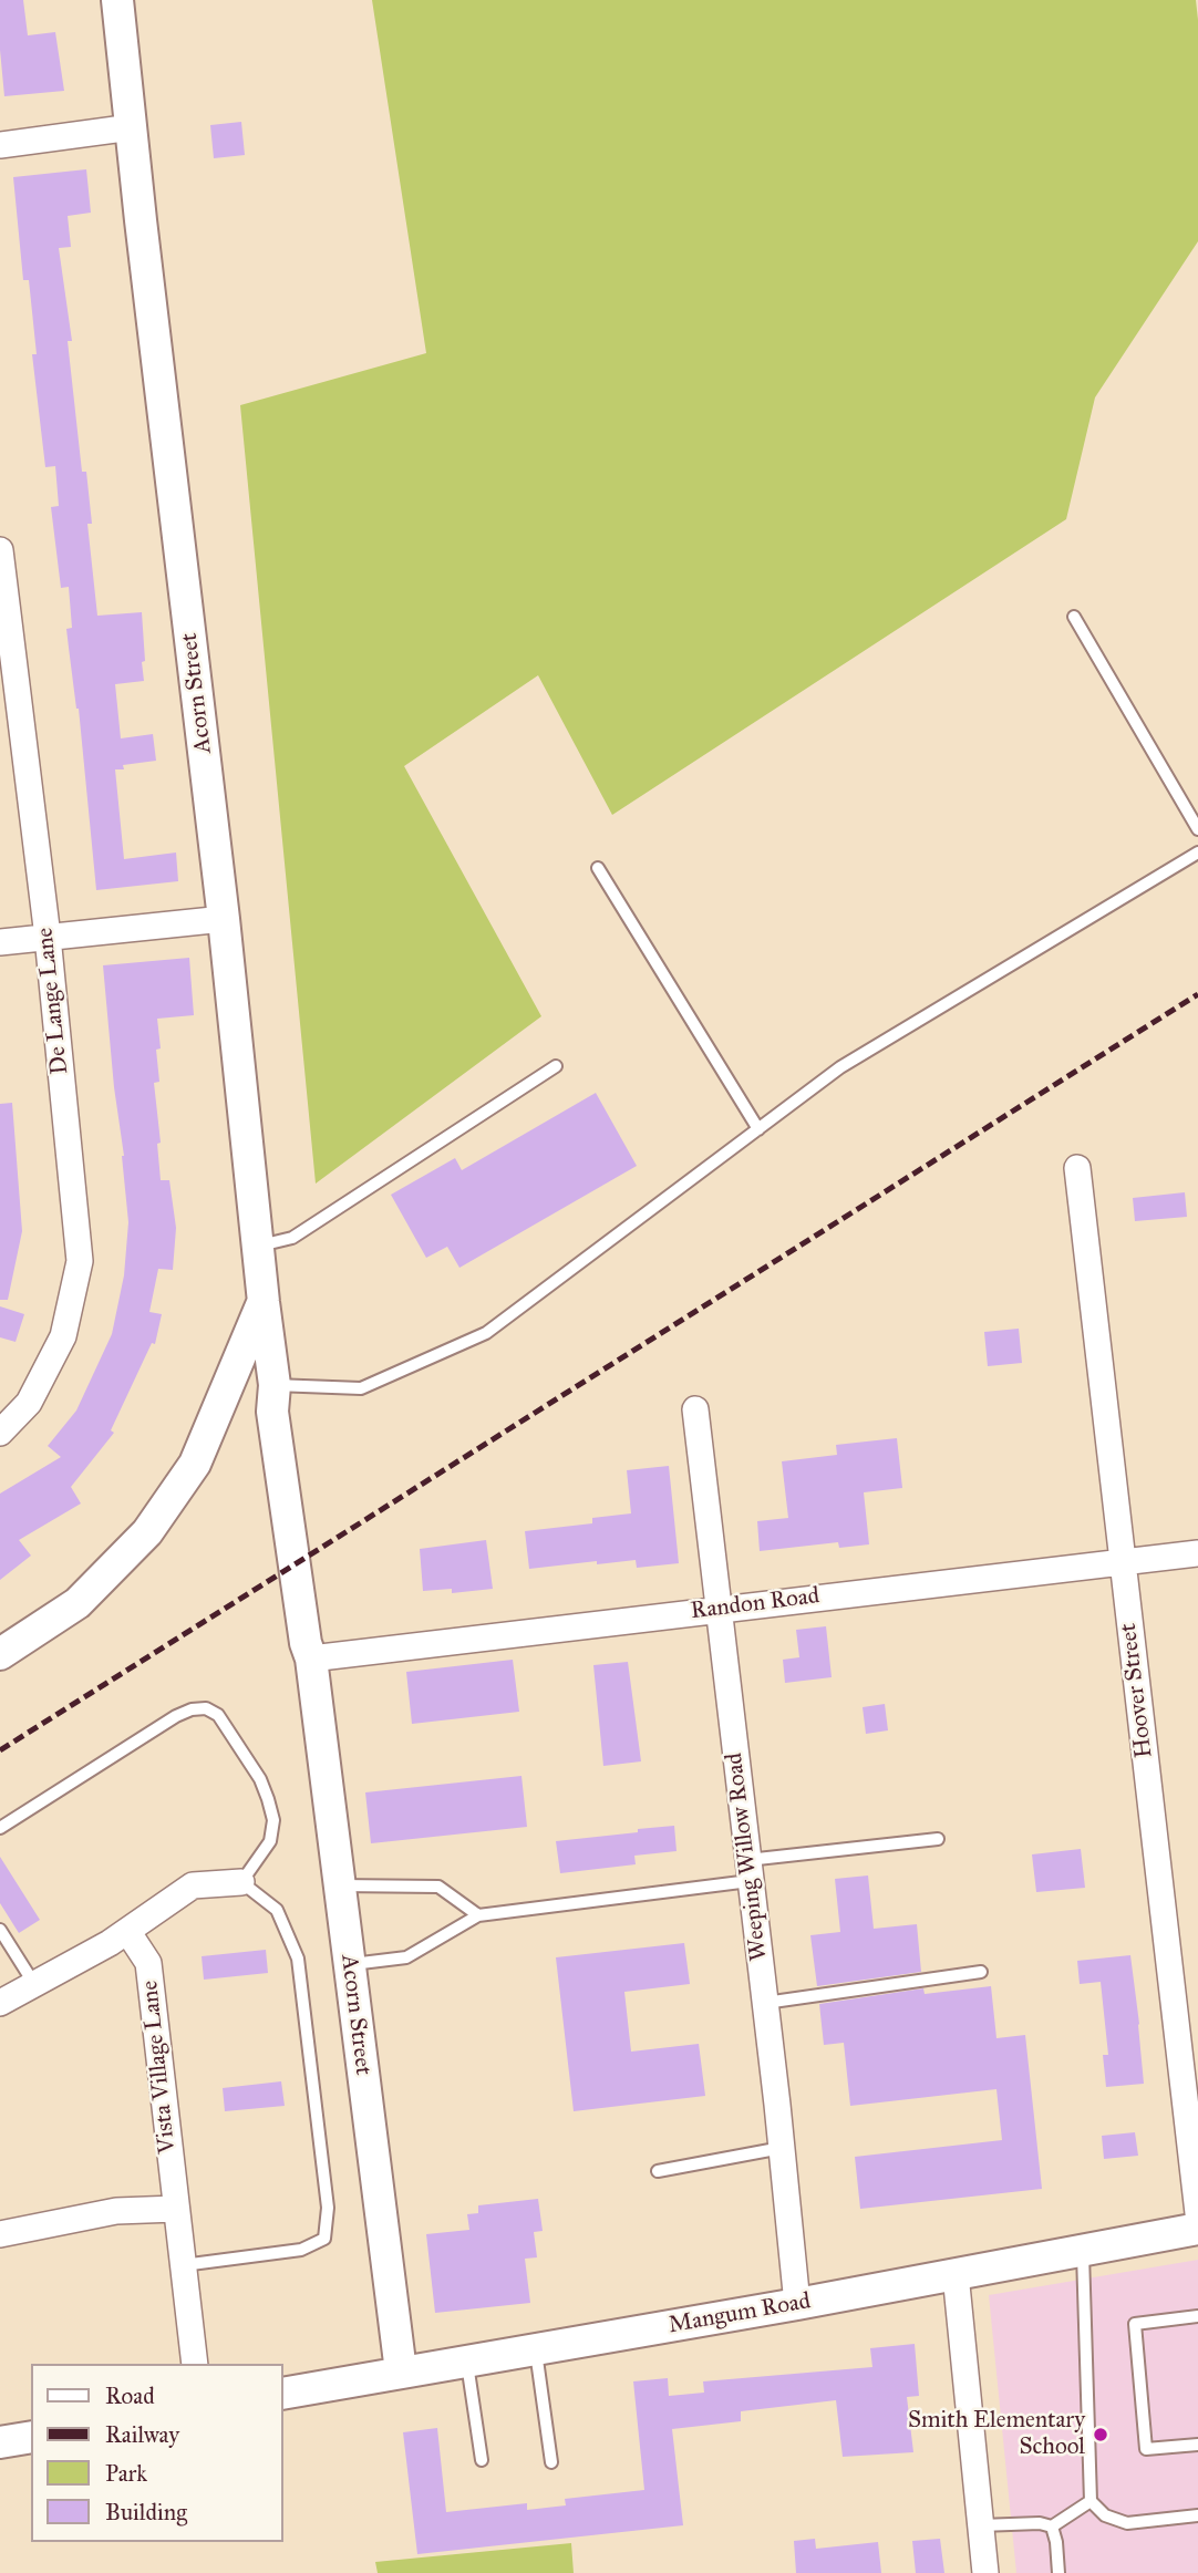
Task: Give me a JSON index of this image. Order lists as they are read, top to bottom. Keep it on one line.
{"streets":{"street":["Acorn Street","De Lange Lane","Randon Road","Hoover Street","Weeping Willow Road","Vista Village Lane","Mangum Road"]},"crossings":[["Acorn Street","Randon Road"],["Acorn Street","Mangum Road"],["Randon Road","Hoover Street"],["Randon Road","Weeping Willow Road"],["Weeping Willow Road","Mangum Road"]],"places":["Smith Elementary School"],"legend":["Road","Railway","Park","Building"]}
